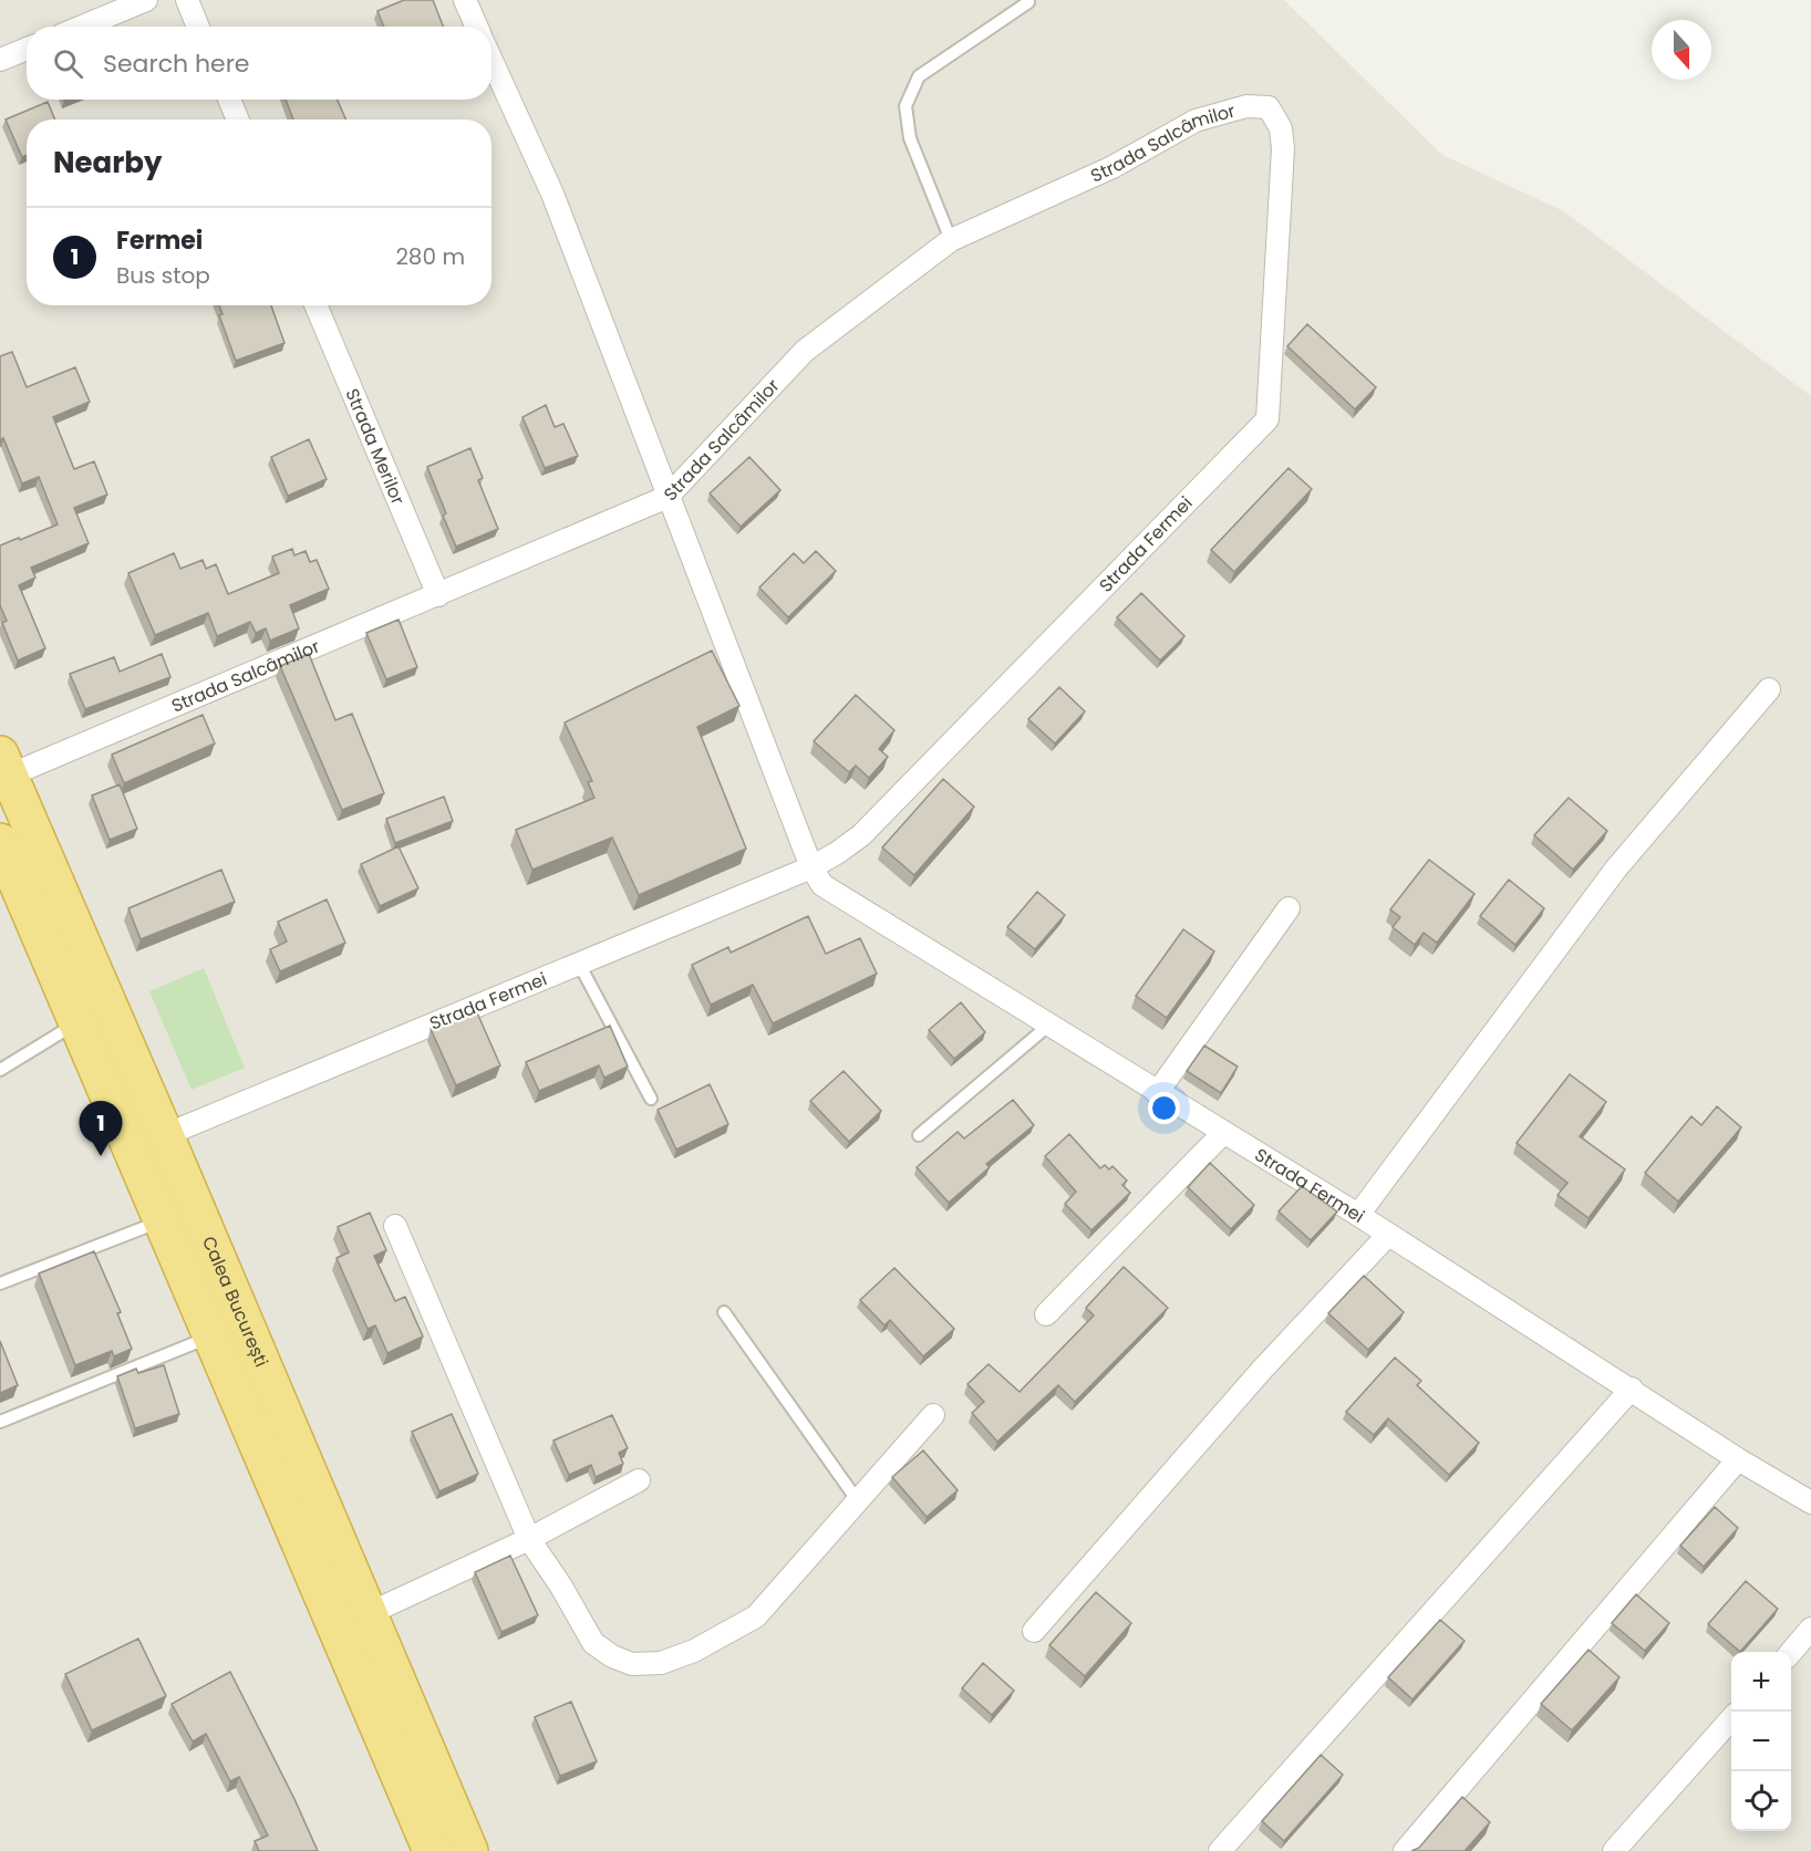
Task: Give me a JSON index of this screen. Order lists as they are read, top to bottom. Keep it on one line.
{"streets":{"highway":["Calea București"],"street":["Strada Salcâmilor","Strada Merilor","Strada Fermei"]},"crossings":[["Strada Salcâmilor","Strada Merilor"],["Strada Salcâmilor","Strada Fermei"],["Strada Salcâmilor","Calea București"],["Strada Fermei","Calea București"]],"north":"bottom","page":{"search":"Search here","heading":"Nearby","list":[{"mark":"1","name":"Fermei","note":"Bus stop","value":"280 m"}],"pins":"1","map_buttons":["+","−"]}}
